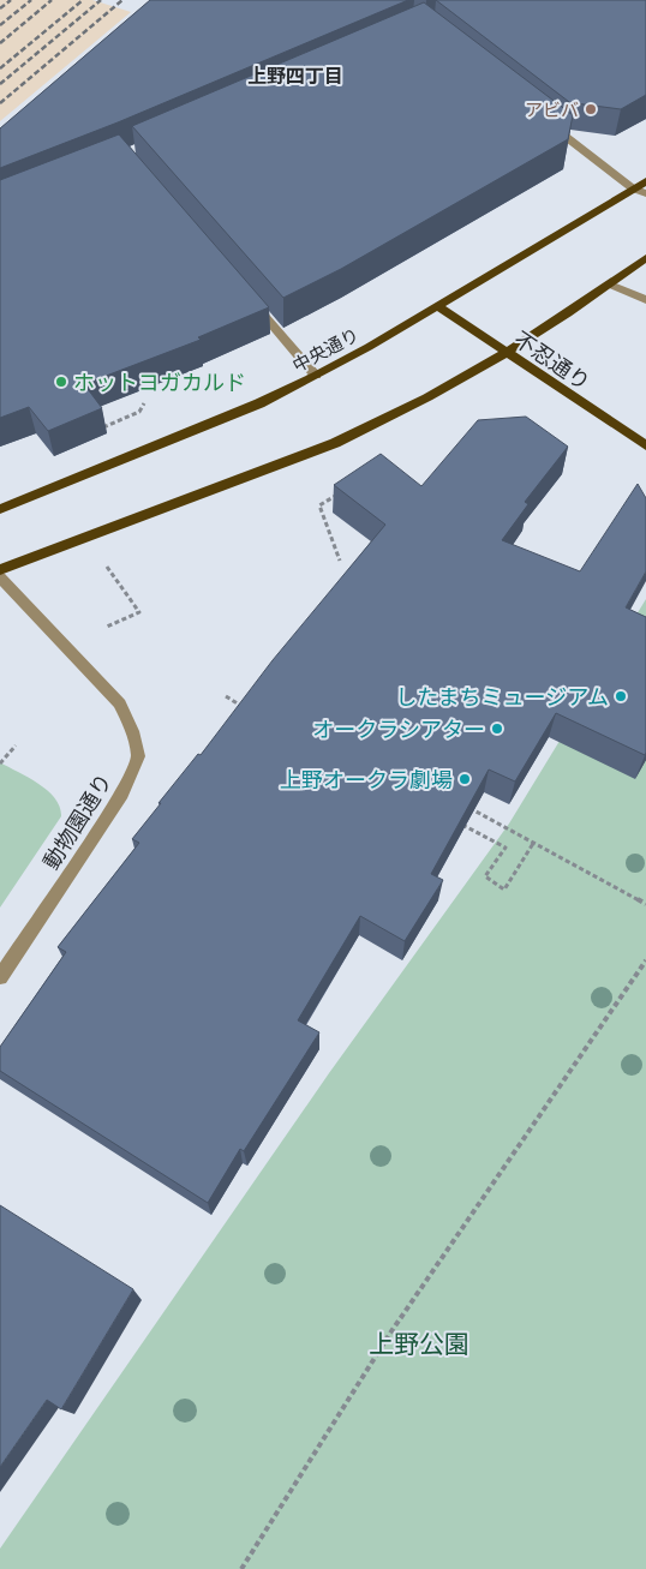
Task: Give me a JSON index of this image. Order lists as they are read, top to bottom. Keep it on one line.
{"streets":{"main road":["中央通り","不忍通り"],"street":["動物園通り"]},"crossings":[["中央通り","不忍通り"]],"districts":["上野四丁目"],"parks":["上野公園"],"places":["アビバ","ホットヨガカルド","したまちミュージアム","オークラシアター","上野オークラ劇場"]}
